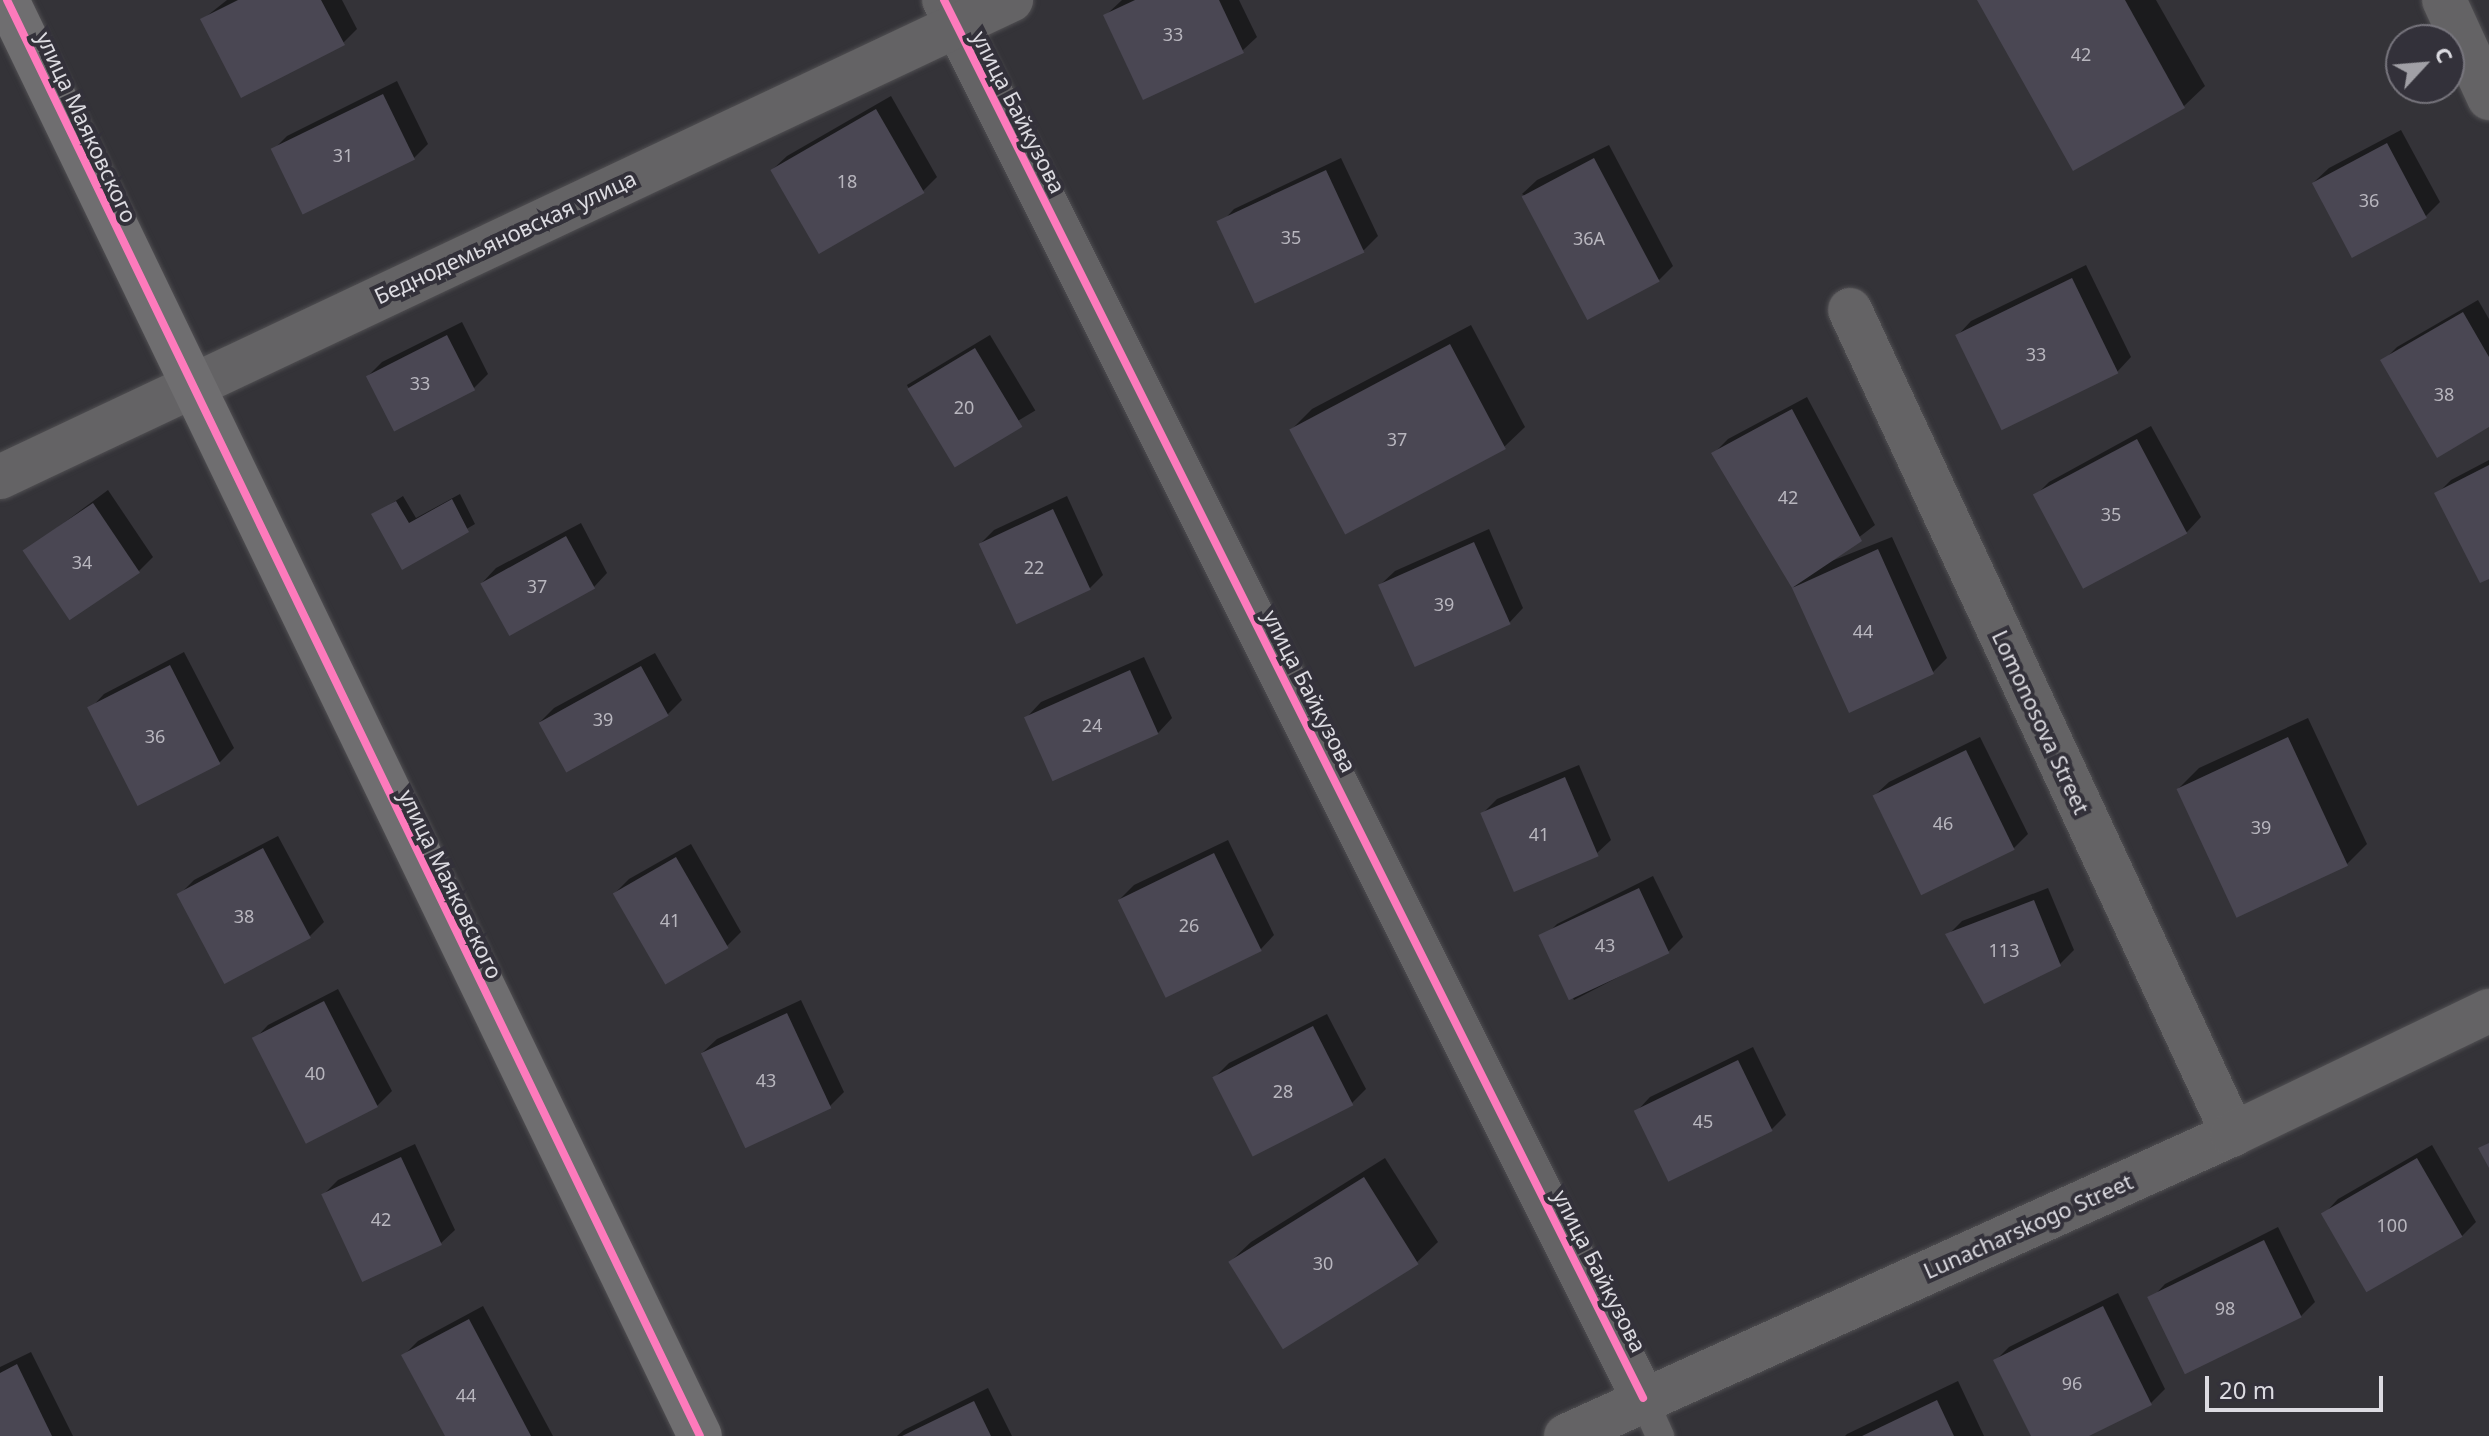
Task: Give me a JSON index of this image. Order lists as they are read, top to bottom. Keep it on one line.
{"streets":{"street":["улица Байкузова","улица Маяковского","Беднодемьяновская улица","Lomonosova Street","Lunacharskogo Street"]},"crossings":[["улица Байкузова","Беднодемьяновская улица"],["улица Байкузова","Lunacharskogo Street"],["улица Маяковского","Беднодемьяновская улица"],["Lomonosova Street","Lunacharskogo Street"]],"house_numbers":["33","42","31","18","36","35","36А","33","33","38","20","37","42","35","34","22","37","39","44","39","24","36","46","39","41","38","41","26","43","113","40","43","28","45","42","100","30","98","96","44"],"scale_bar":"20 m","north":"top right"}
